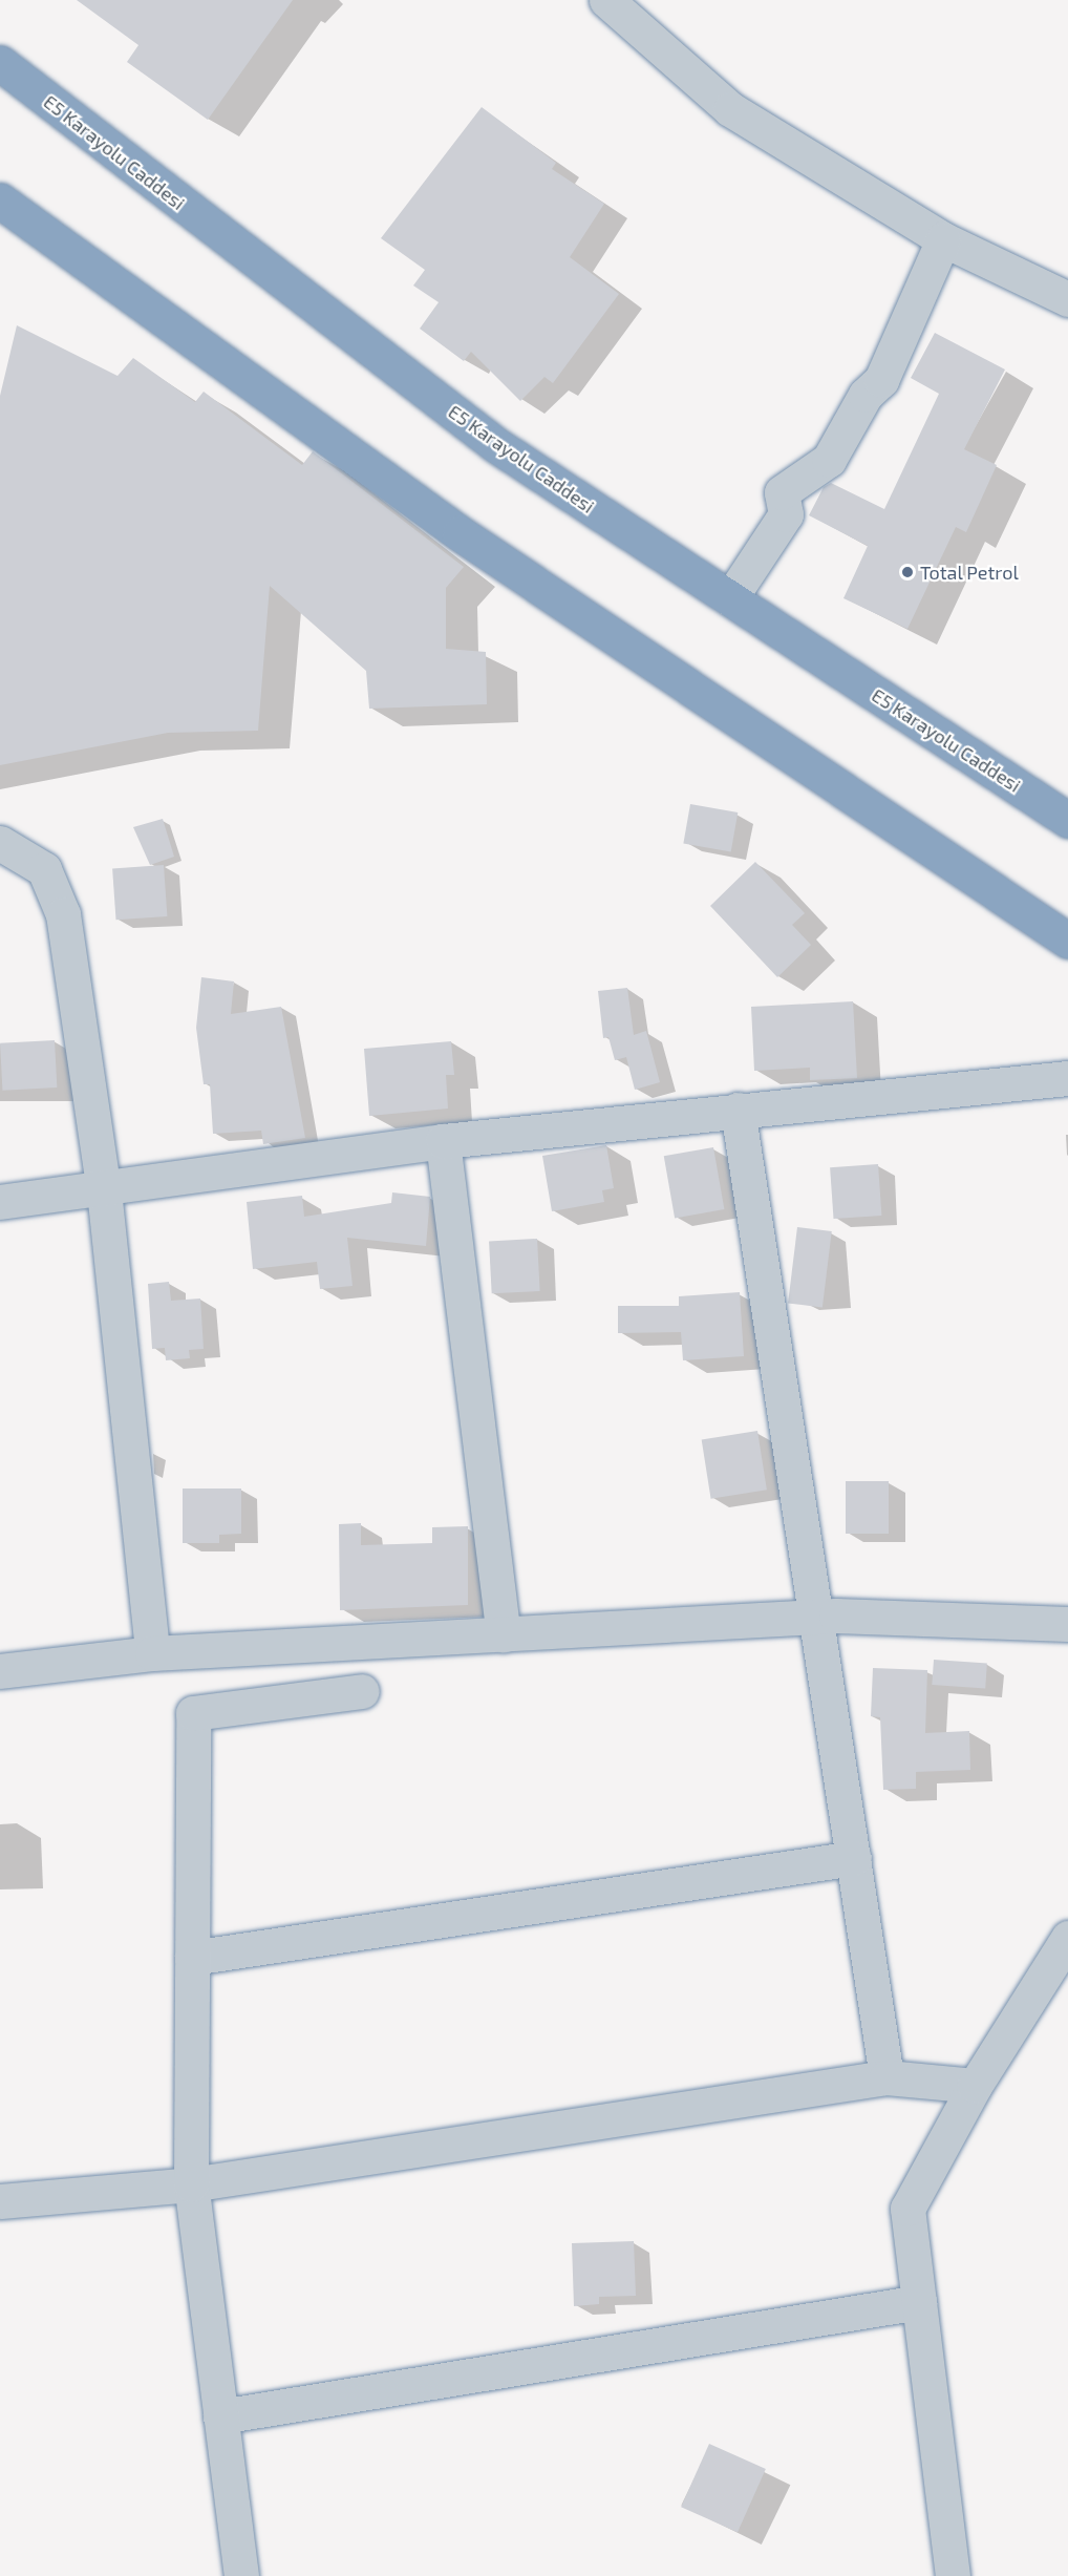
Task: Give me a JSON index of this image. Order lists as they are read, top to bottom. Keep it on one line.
{"streets":{"highway":["E5 Karayolu Caddesi"]},"places":["Total Petrol"]}
